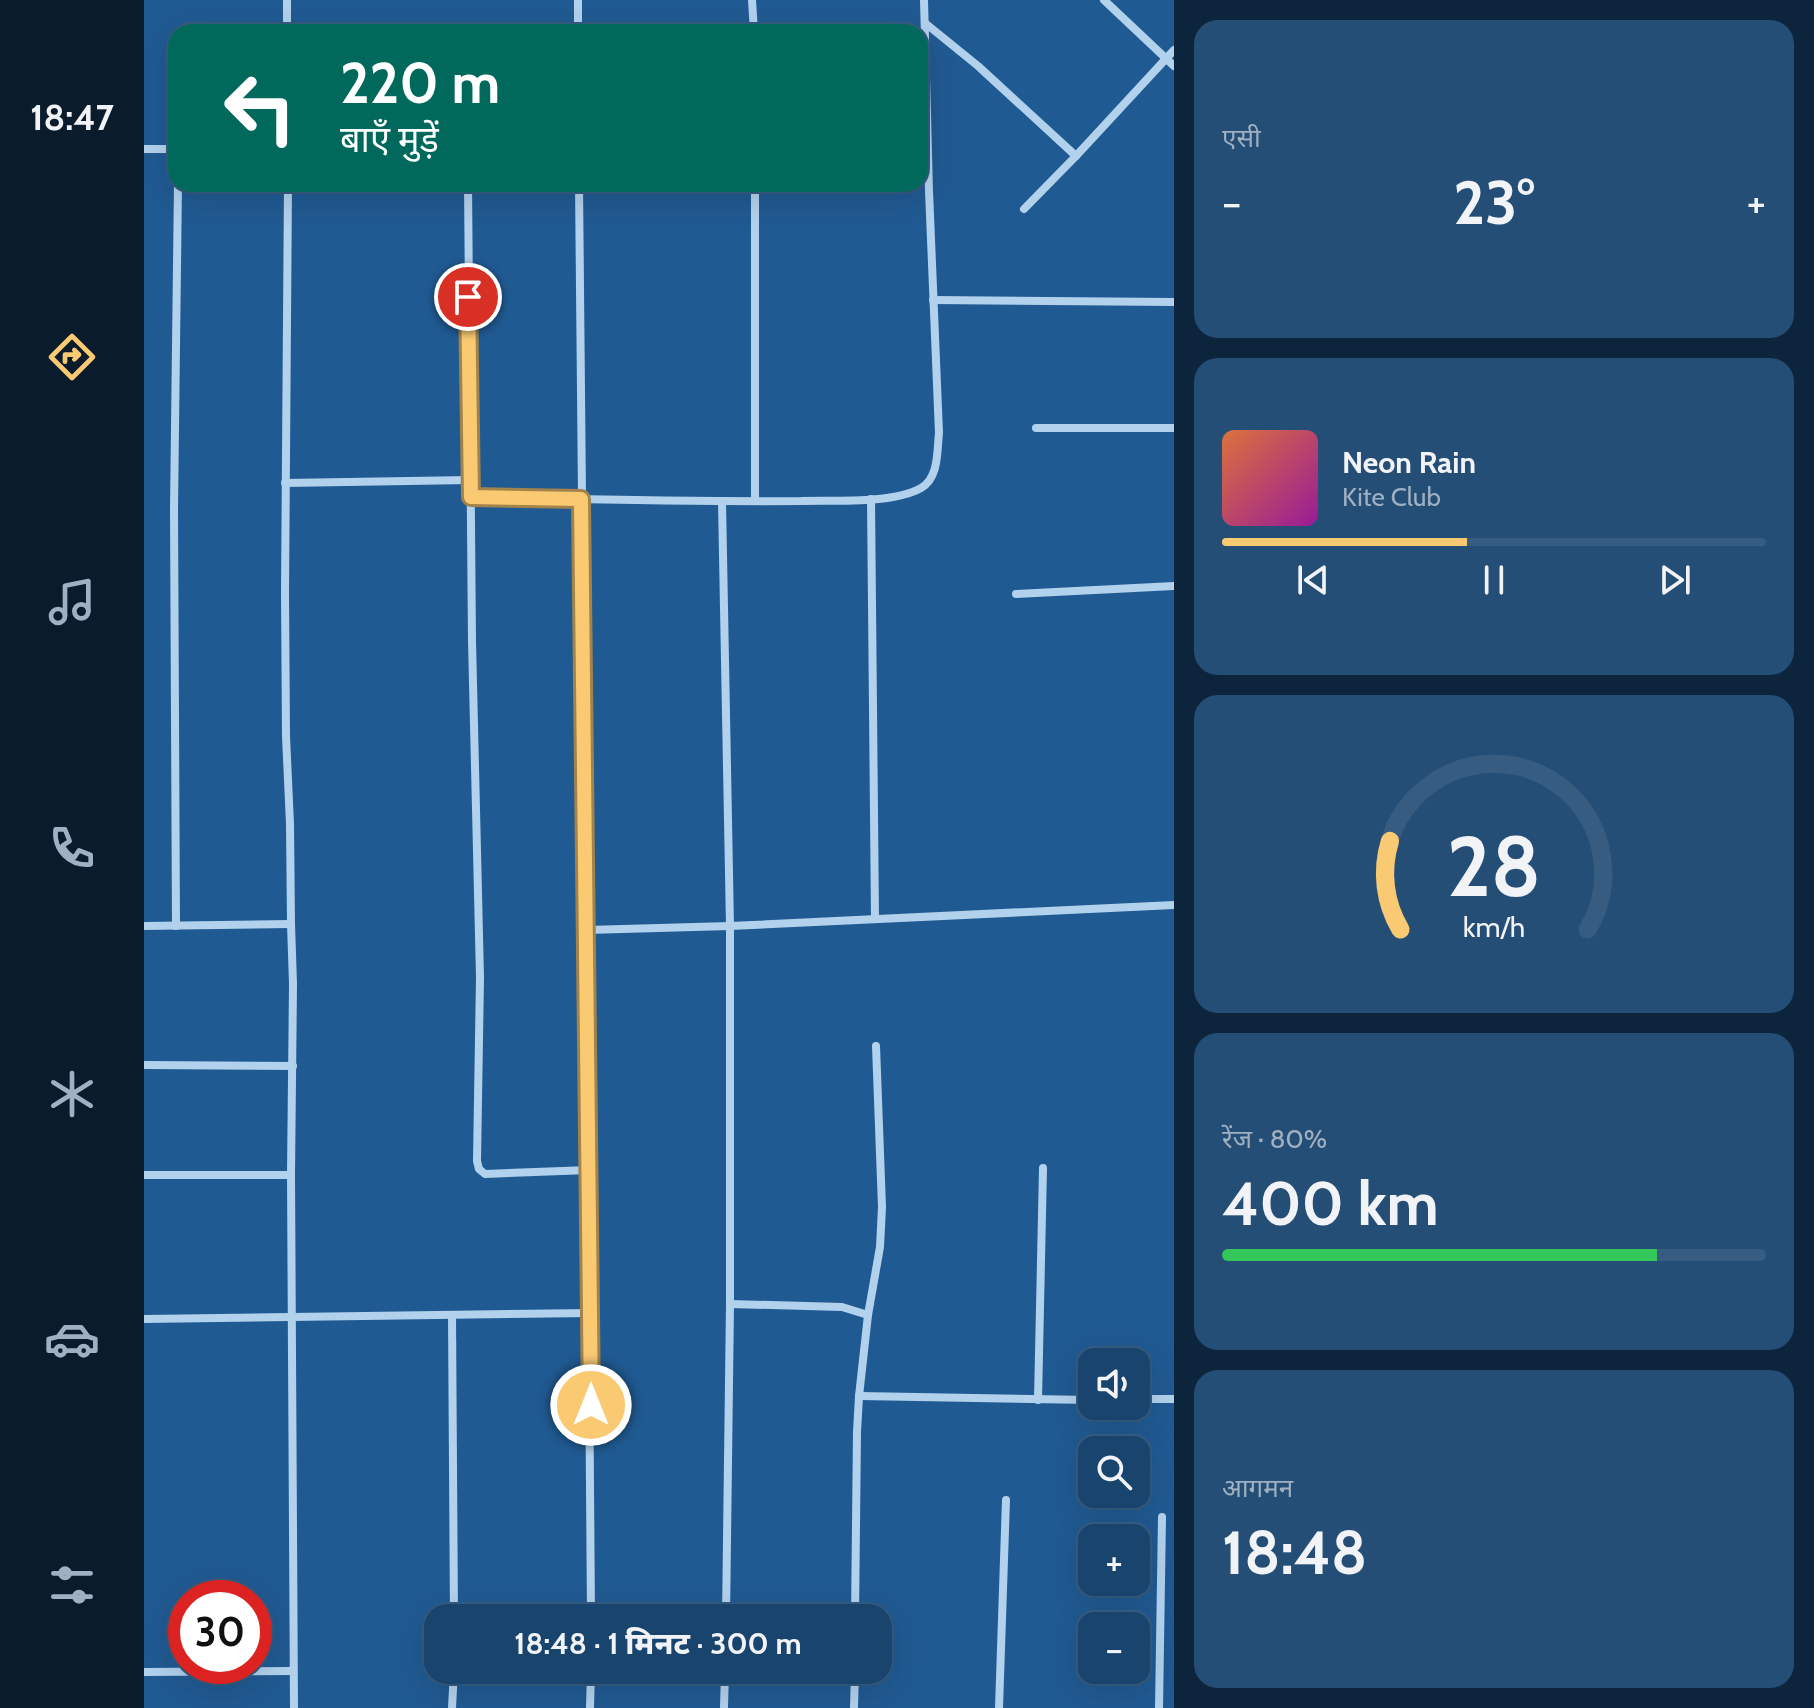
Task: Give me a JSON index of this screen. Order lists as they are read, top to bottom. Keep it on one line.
{"page":{"tabs":"18:47","tile":["एसी",["रेंज · 80%","400 km"],["आगमन","18:48"]],"turn":["220 m","बाएँ मुड़ें"],"heat":["−","23°","+"],"song":["Neon Rain","Kite Club"],"map_buttons":["+","−"],"limit":"30","trip":"18:48 · 1 मिनट · 300 m","gauge":["28","km/h"]}}
